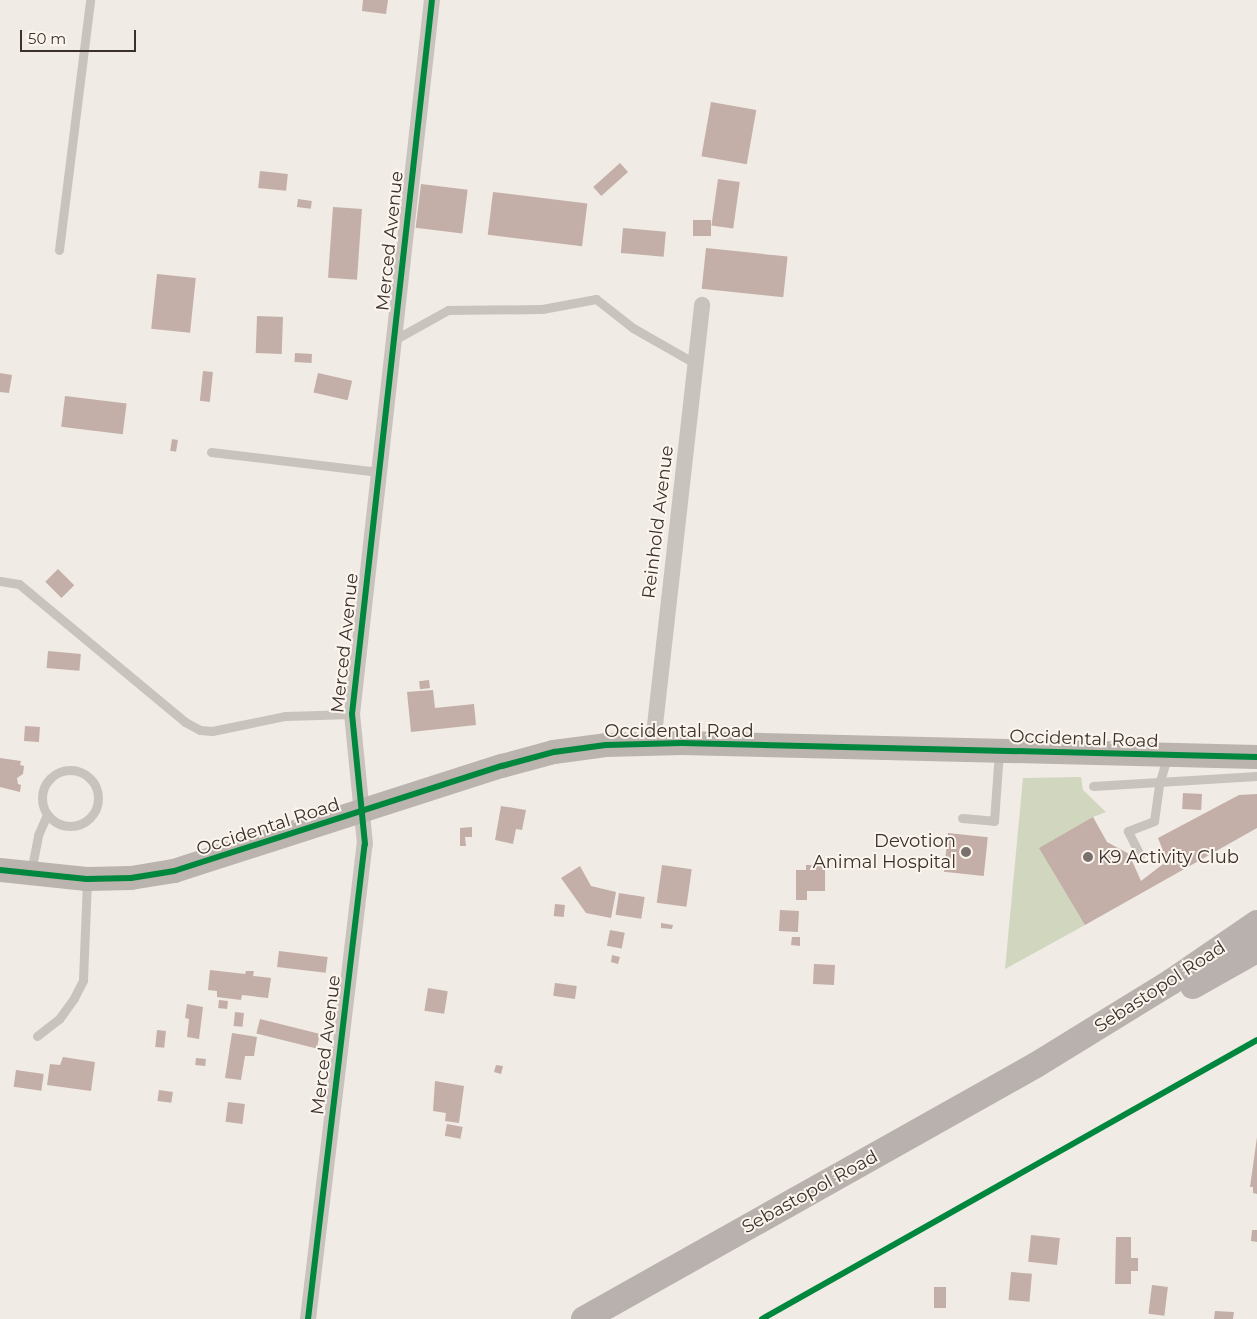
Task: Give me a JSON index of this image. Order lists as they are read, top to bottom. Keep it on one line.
{"streets":{"main road":["Sebastopol Road"],"street":["Merced Avenue","Reinhold Avenue","Occidental Road"]},"crossings":[["Merced Avenue","Occidental Road"],["Reinhold Avenue","Occidental Road"]],"places":["Devotion Animal Hospital","K9 Activity Club"],"scale_bar":"50 m"}
